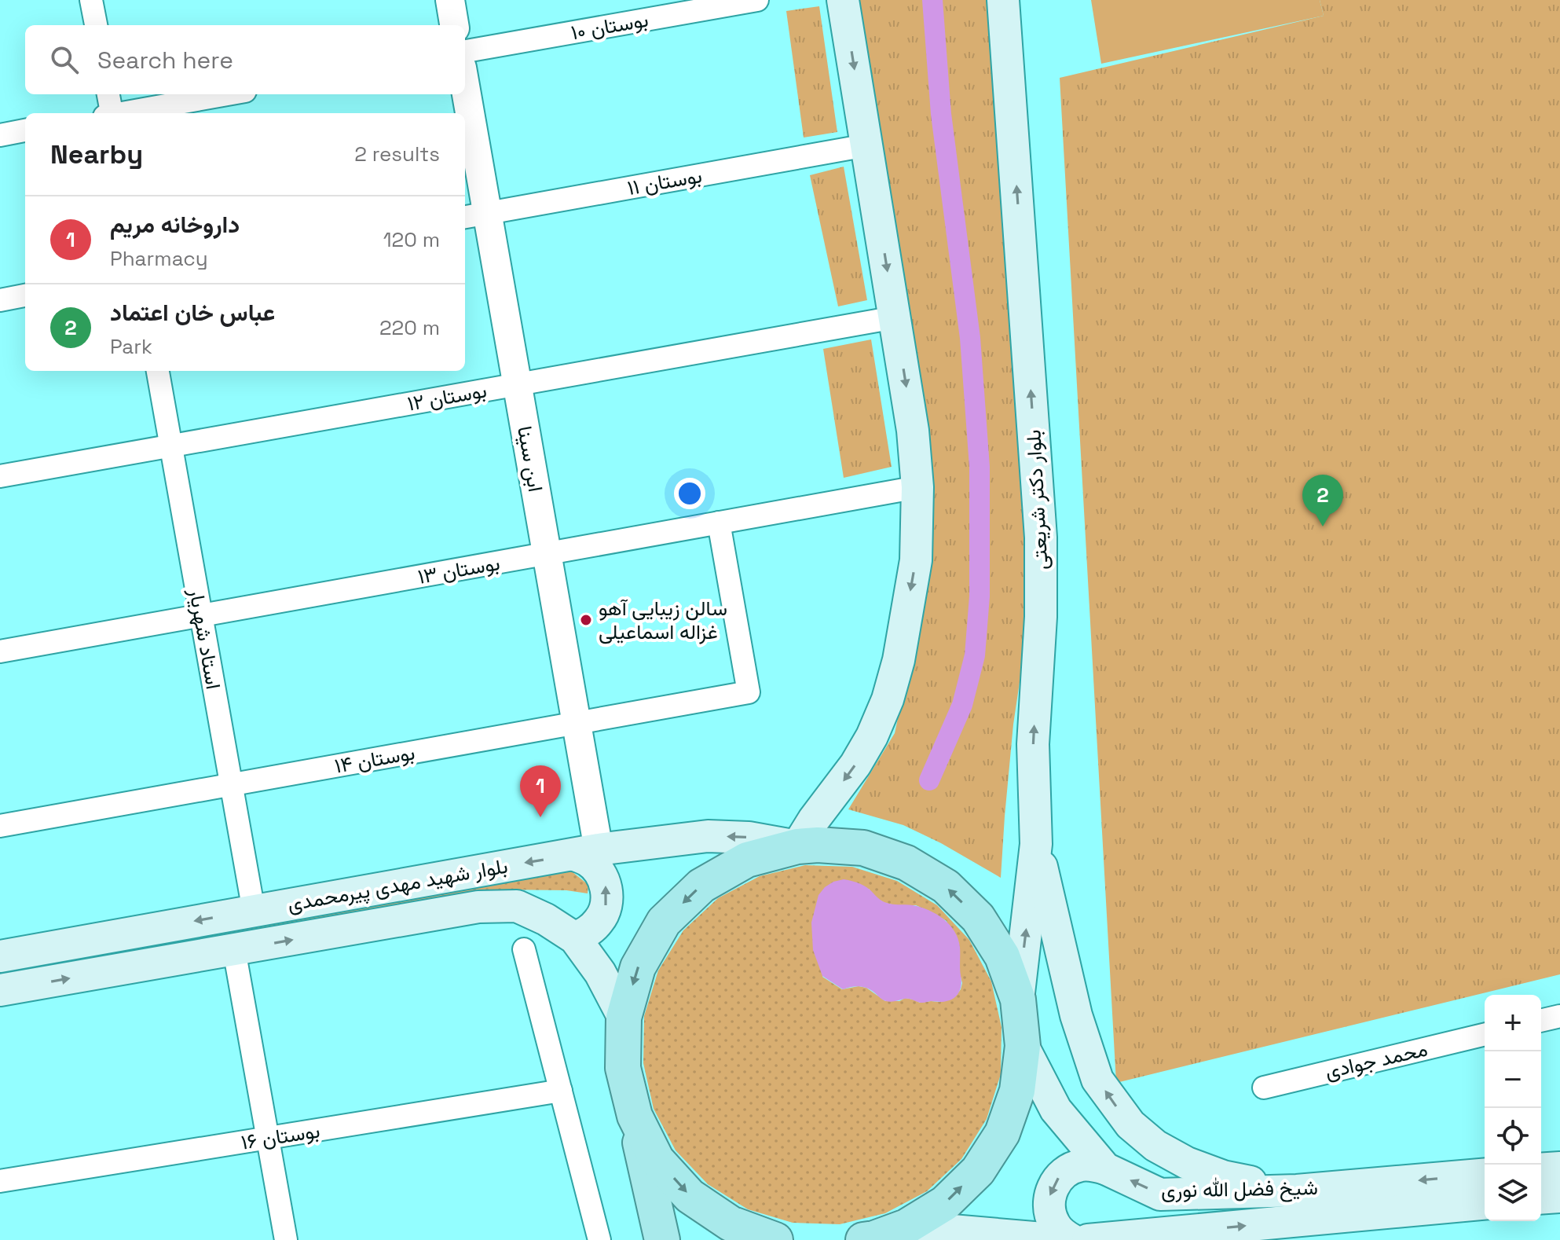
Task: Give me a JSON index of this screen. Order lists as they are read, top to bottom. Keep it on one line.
{"streets":{"main road":["بلوار دکتر شریعتی","بلوار شهید مهدی پیرمحمدی","شیخ فضل الله نوری"],"street":["بوستان ۱۰","بوستان ۱۱","بوستان ۱۲","ابن سینا","بوستان ۱۳","استاد شهریار","بوستان ۱۴","محمد جوادی","بوستان ۱۶"]},"crossings":[["بوستان ۱۱","ابن سینا"],["بوستان ۱۲","ابن سینا"],["بوستان ۱۲","استاد شهریار"],["ابن سینا","بوستان ۱۳"],["ابن سینا","بوستان ۱۴"],["ابن سینا","بلوار شهید مهدی پیرمحمدی"],["بوستان ۱۳","استاد شهریار"],["بوستان ۱۳","بوستان ۱۴"],["استاد شهریار","بوستان ۱۴"],["استاد شهریار","بلوار شهید مهدی پیرمحمدی"]],"places":["سالن زیبایی آهو غزاله اسماعیلی"],"page":{"search":"Search here","heading":["Nearby","2 results"],"list":[{"mark":"1","name":"داروخانه مریم","note":"Pharmacy","value":"120 m"},{"mark":"2","name":"عباس خان اعتماد","note":"Park","value":"220 m"}],"pins":["2","1"],"map_buttons":["+","−"]}}
